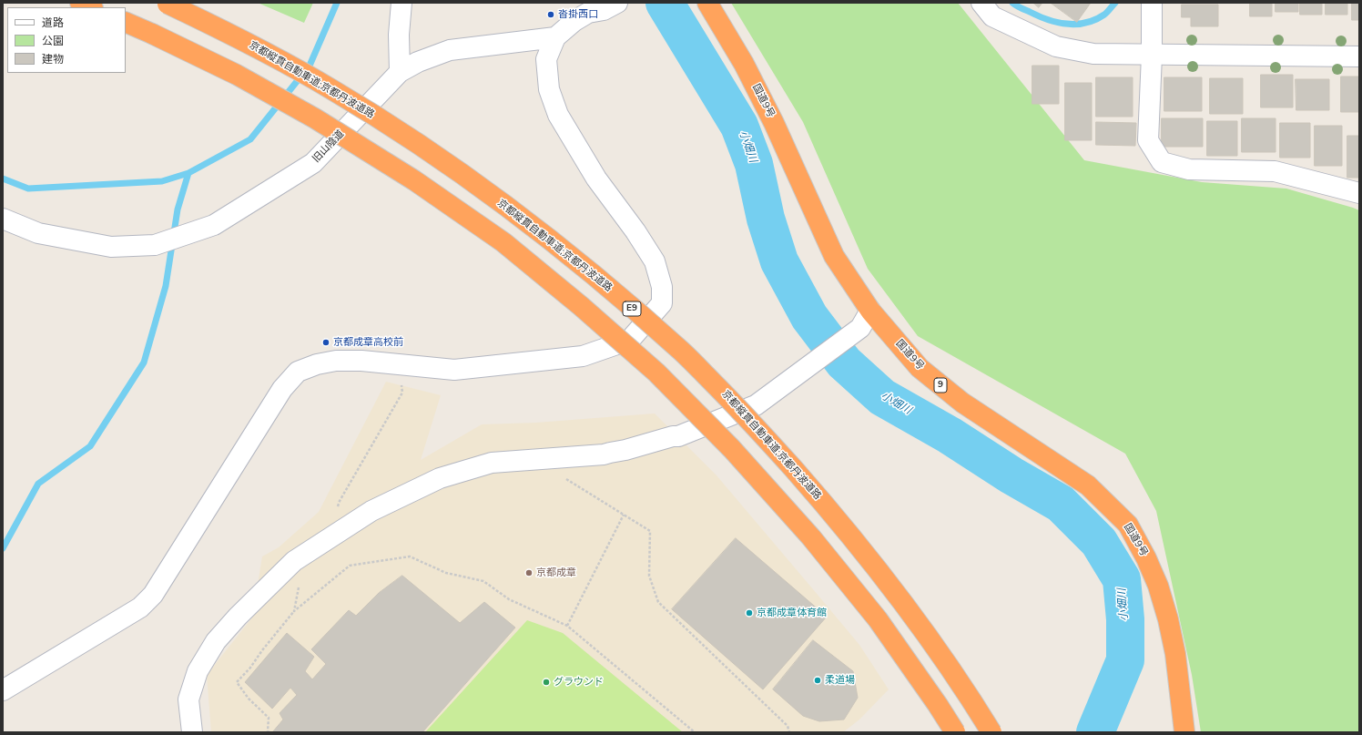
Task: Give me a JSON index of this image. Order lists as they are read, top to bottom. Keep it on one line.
{"streets":{"highway":["京都縦貫自動車道;京都丹波道路","国道9号","E9","9"],"street":["旧山陰道"]},"water":["小畑川"],"places":["沓掛西口","京都成章高校前","京都成章","京都成章体育館","柔道場","グラウンド"],"legend":["道路","公園","建物"]}
